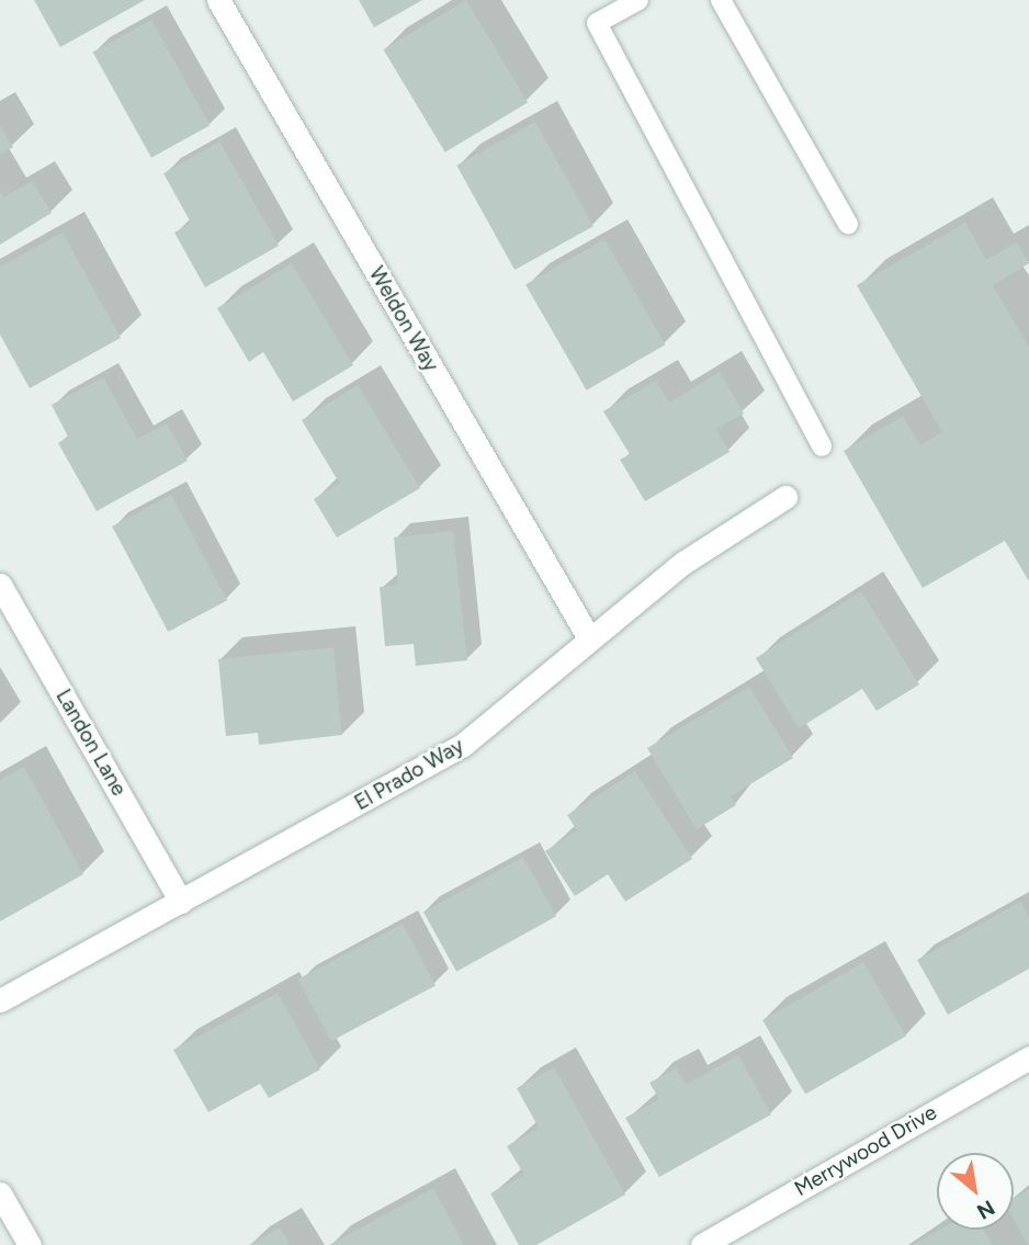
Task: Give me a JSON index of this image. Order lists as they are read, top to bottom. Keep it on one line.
{"streets":{"street":["Weldon Way","Landon Lane","El Prado Way","Merrywood Drive"]},"crossings":[["Weldon Way","El Prado Way"],["Landon Lane","El Prado Way"]],"north":"bottom right"}
